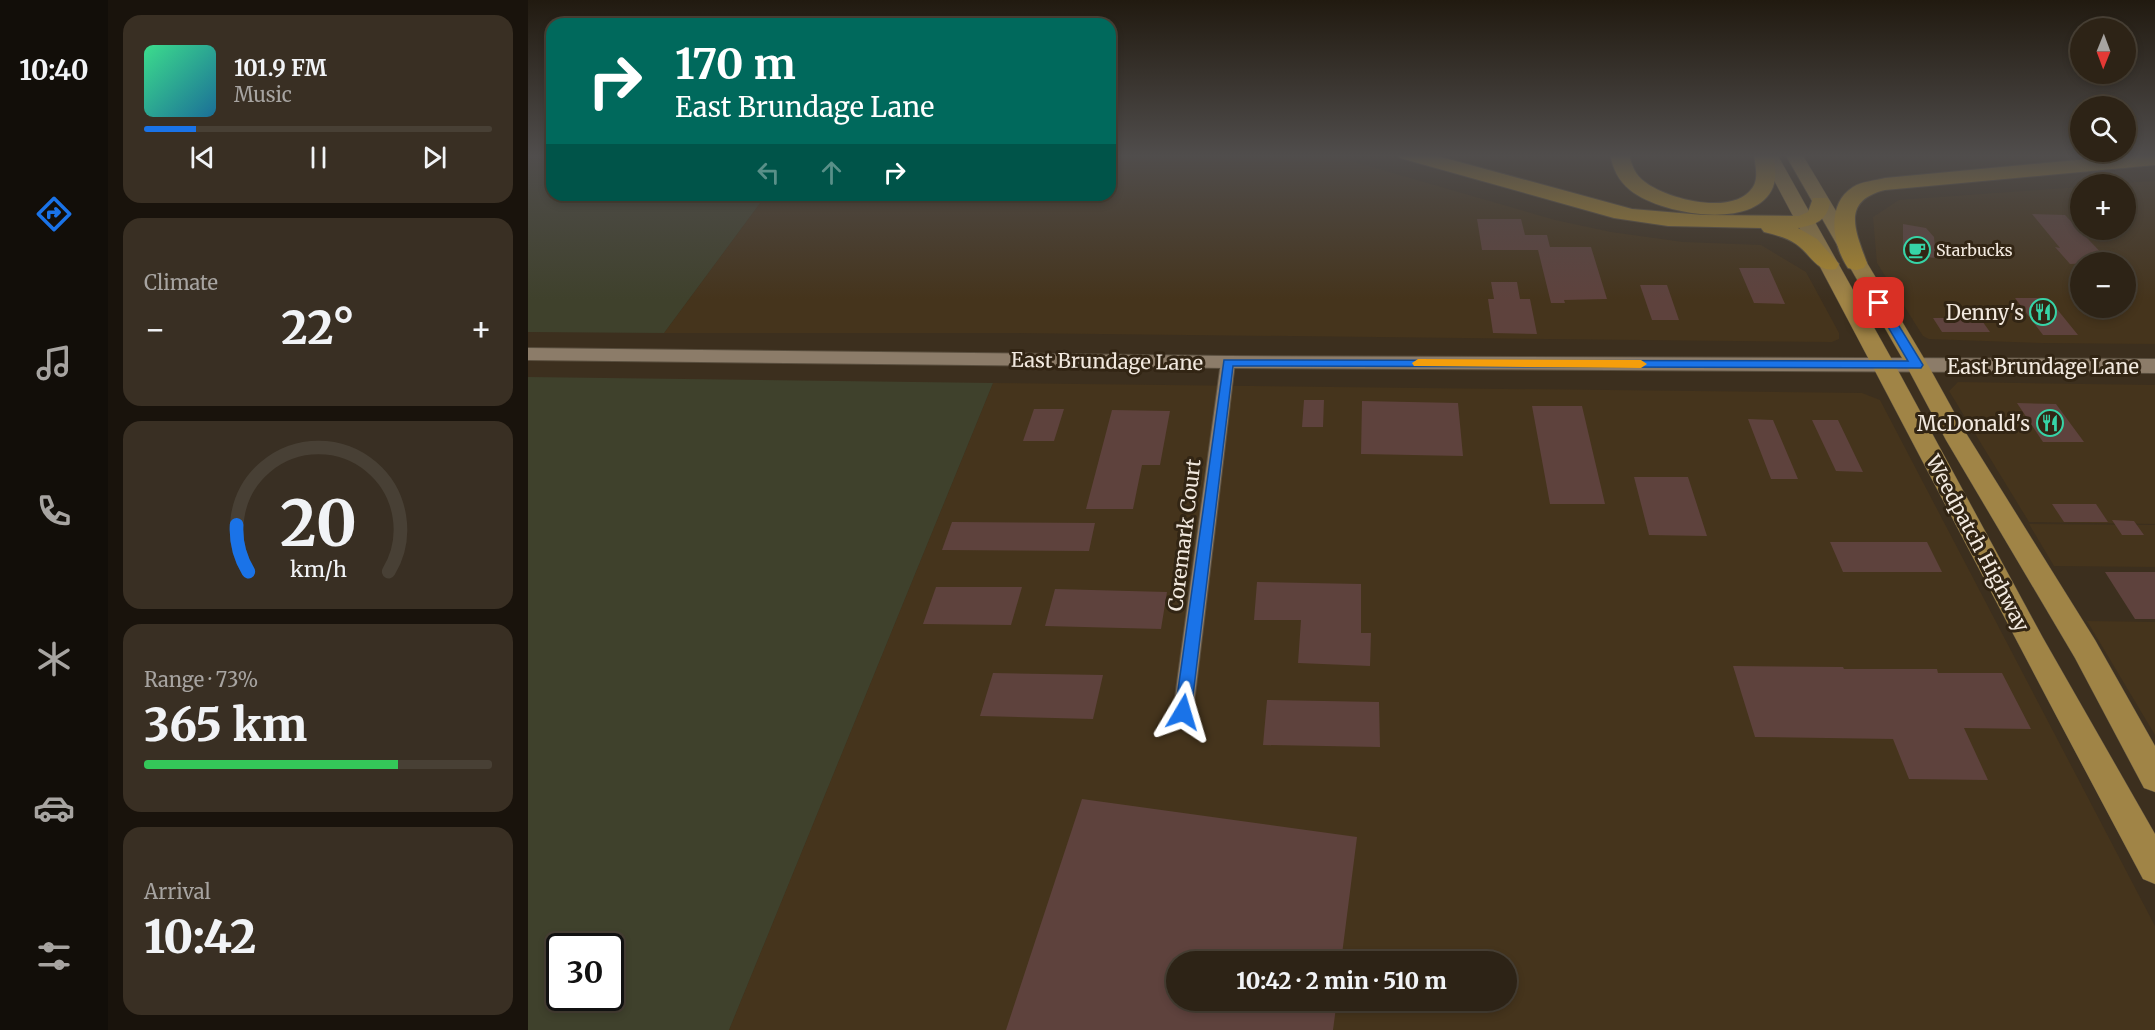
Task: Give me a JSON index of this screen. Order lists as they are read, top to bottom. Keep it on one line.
{"streets":{"main road":["East Brundage Lane","Weedpatch Highway"],"street":["Coremark Court"]},"crossings":[["East Brundage Lane","Coremark Court"],["East Brundage Lane","Weedpatch Highway"]],"places":{"cafe":["Starbucks"],"restaurant":["Denny's","McDonald's"]},"north":"bottom","page":{"tabs":"10:40","map_buttons":["+","−"],"turn":["170 m","East Brundage Lane"],"song":["101.9 FM","Music"],"tile":["Climate",["Range · 73%","365 km"],["Arrival","10:42"]],"heat":["−","22°","+"],"limit":"30","trip":"10:42 · 2 min · 510 m","gauge":["20","km/h"]}}
